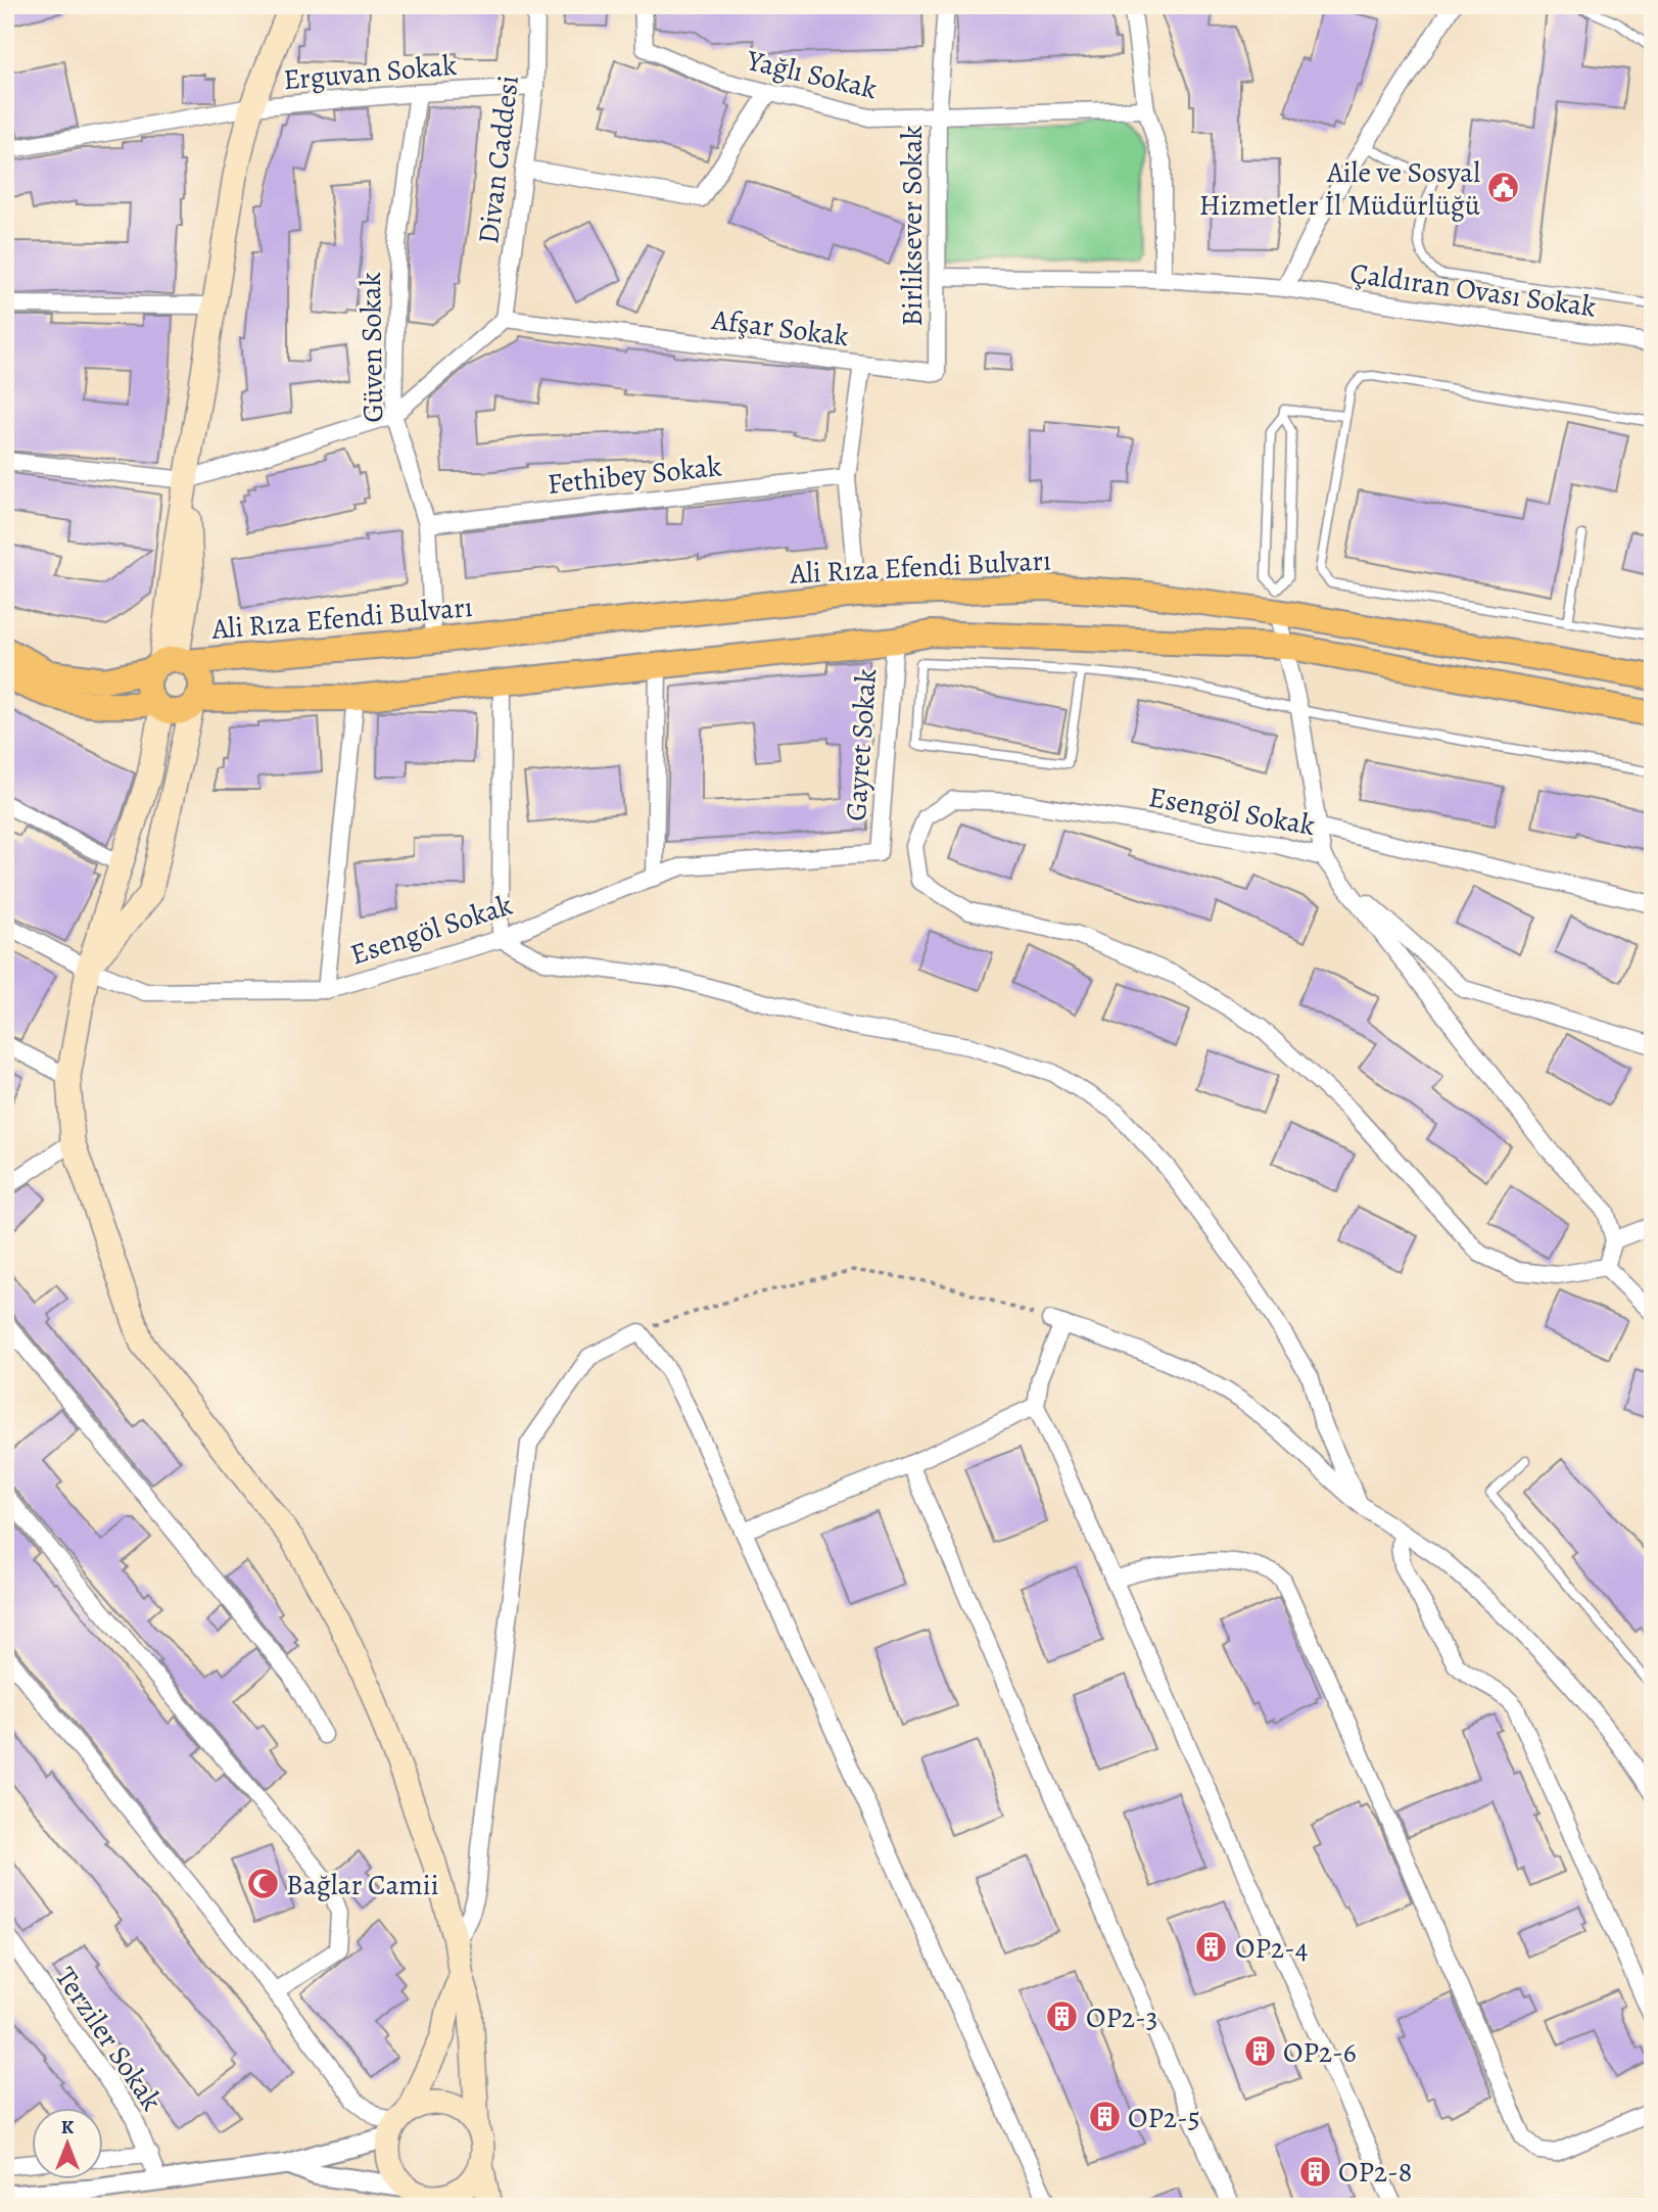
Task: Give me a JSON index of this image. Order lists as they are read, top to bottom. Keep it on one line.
{"streets":{"main road":["Ali Rıza Efendi Bulvarı"],"street":["Erguvan Sokak","Yağlı Sokak","Divan Caddesi","Birliksever Sokak","Çaldıran Ovası Sokak","Afşar Sokak","Güven Sokak","Fethibey Sokak","Gayret Sokak","Esengöl Sokak","Terziler Sokak"]},"crossings":[["Erguvan Sokak","Divan Caddesi"],["Erguvan Sokak","Güven Sokak"],["Yağlı Sokak","Birliksever Sokak"],["Divan Caddesi","Afşar Sokak"],["Birliksever Sokak","Çaldıran Ovası Sokak"],["Birliksever Sokak","Afşar Sokak"],["Afşar Sokak","Fethibey Sokak"],["Afşar Sokak","Ali Rıza Efendi Bulvarı"],["Güven Sokak","Fethibey Sokak"],["Güven Sokak","Ali Rıza Efendi Bulvarı"],["Ali Rıza Efendi Bulvarı","Esengöl Sokak"],["Gayret Sokak","Esengöl Sokak"]],"places":{"public building":["Aile ve Sosyal Hizmetler İl Müdürlüğü"],"mosque":["Bağlar Camii"],"building":["OP2-4","OP2-3","OP2-6","OP2-5","OP2-8"]},"north":"top"}
